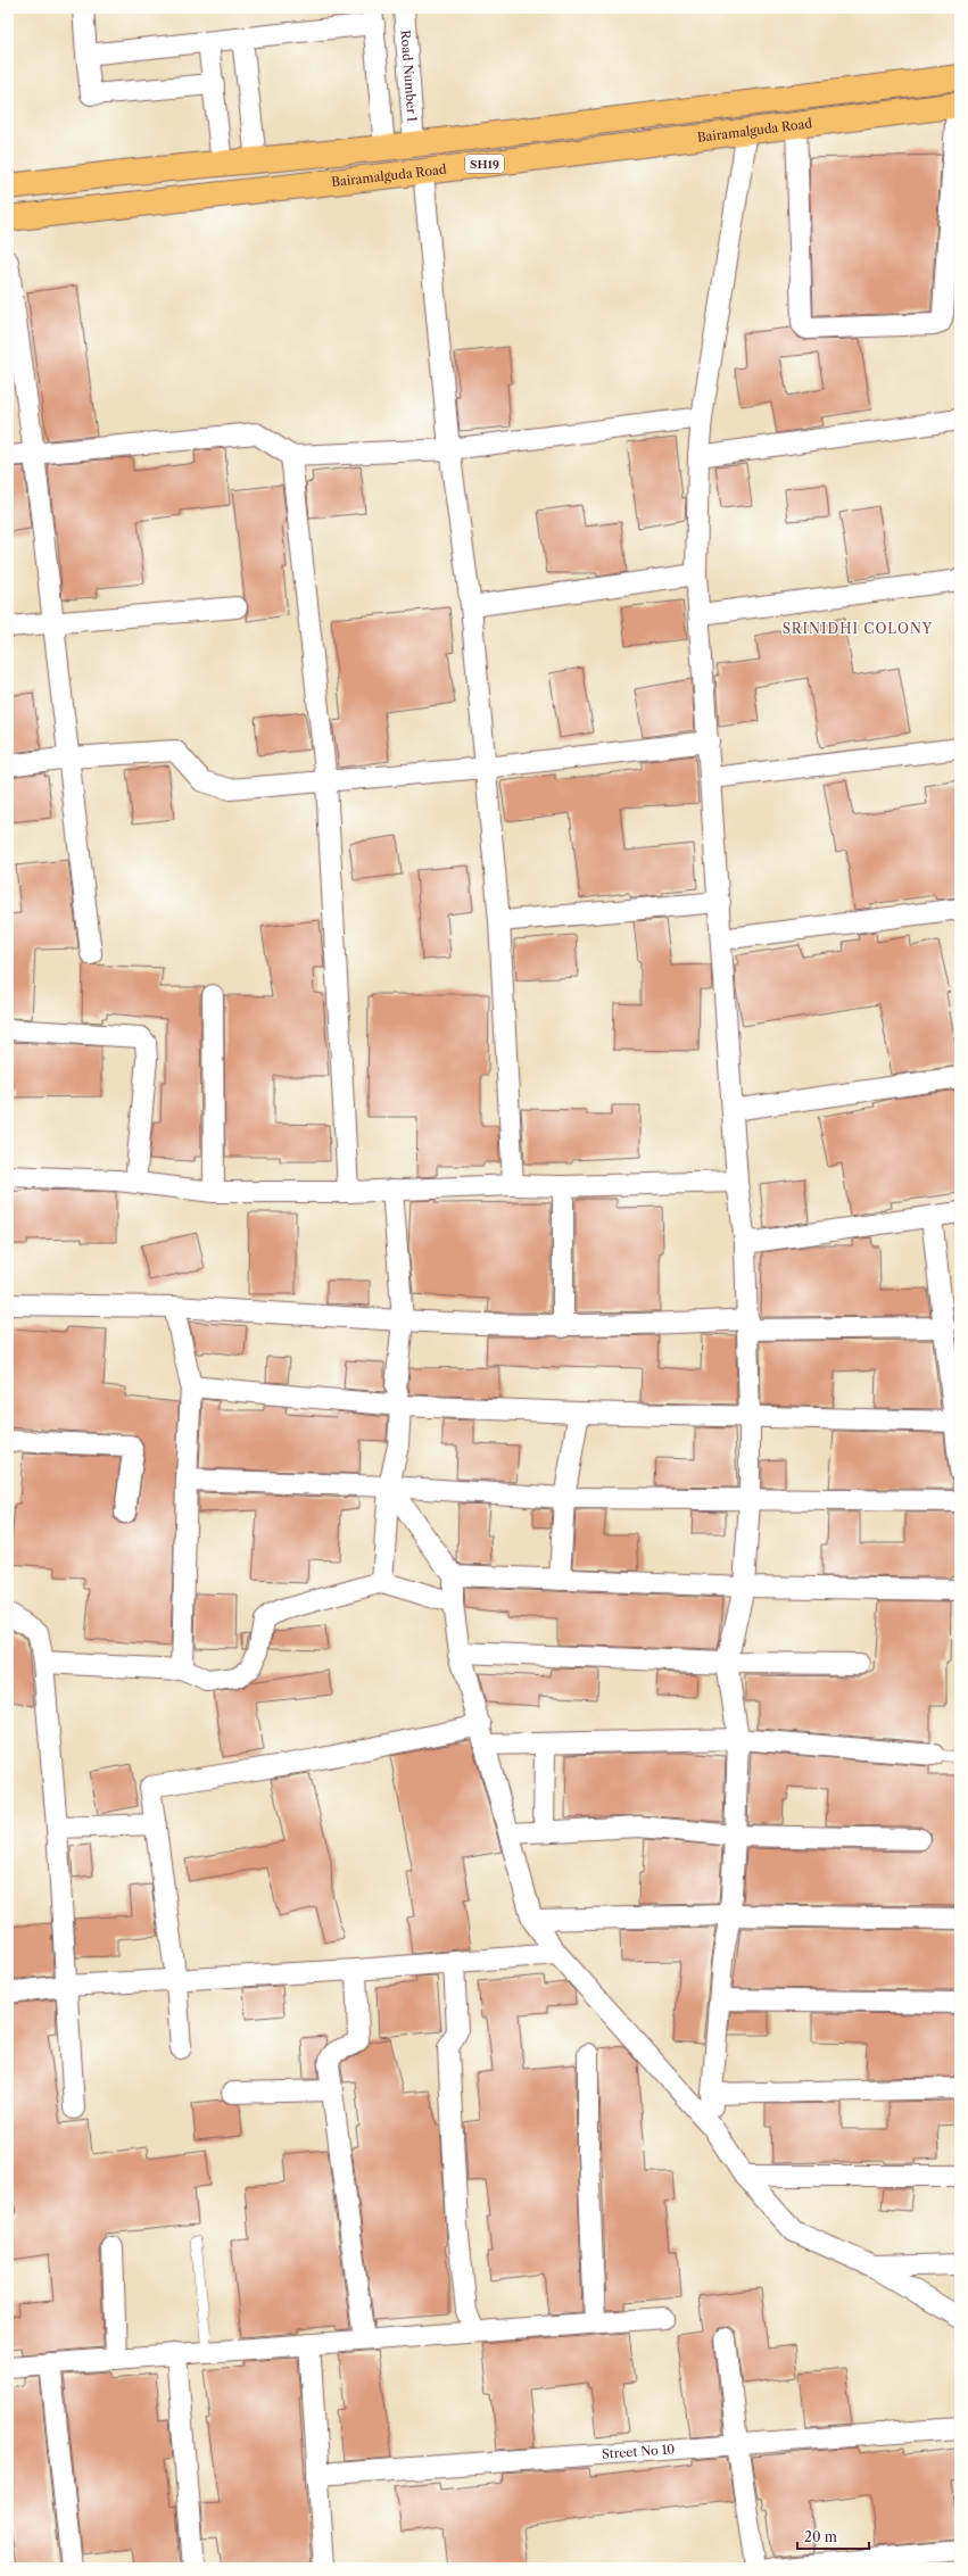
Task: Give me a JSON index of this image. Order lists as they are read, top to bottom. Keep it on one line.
{"streets":{"main road":["Bairamalguda Road","SH19"],"street":["Road Number 1","Street No 10"]},"crossings":[["Road Number 1","SH19"]],"districts":["SRINIDHI COLONY"],"scale_bar":"20 m"}
